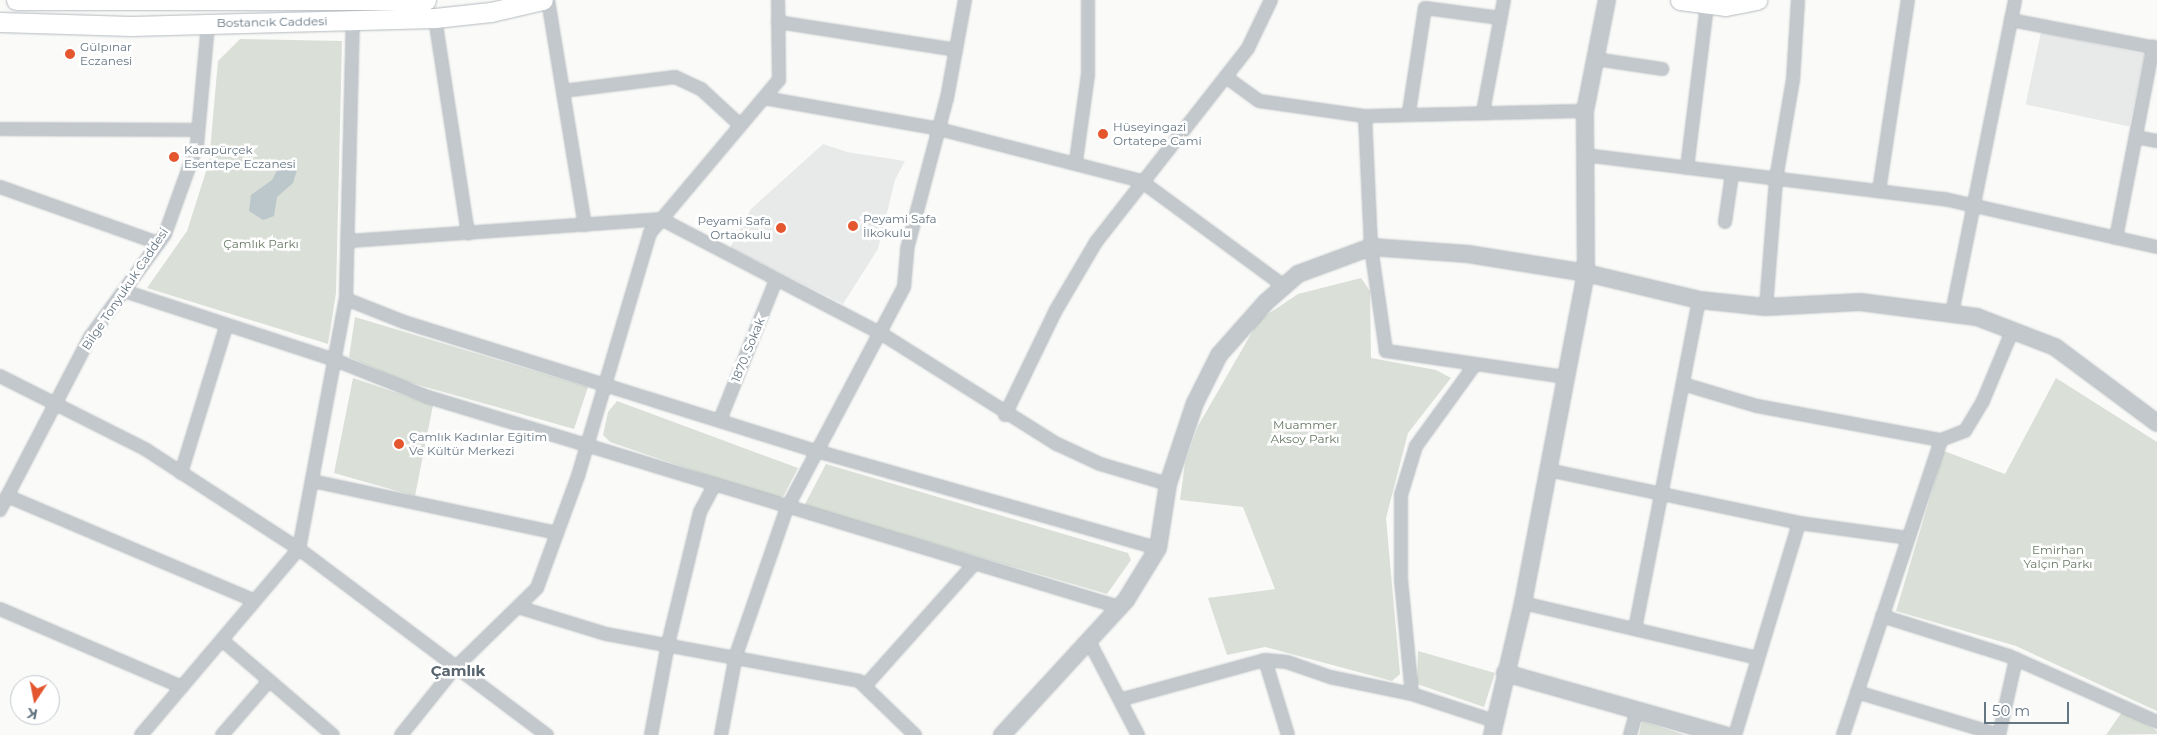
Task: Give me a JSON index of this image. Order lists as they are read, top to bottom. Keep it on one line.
{"streets":{"main road":["Bostancık Caddesi"],"street":["Bilge Tonyukuk Caddesi","1870. Sokak"]},"crossings":[["Bostancık Caddesi","Bilge Tonyukuk Caddesi"]],"districts":["Çamlık"],"parks":["Çamlık Parkı","Muammer Aksoy Parkı","Emirhan Yalçın Parkı"],"places":["Gülpınar Eczanesi","Hüseyingazi Ortatepe Cami","Karapürçek Esentepe Eczanesi","Peyami Safa İlkokulu","Peyami Safa Ortaokulu","Çamlık Kadınlar Eğitim Ve Kültür Merkezi"],"scale_bar":"50 m","north":"bottom"}
